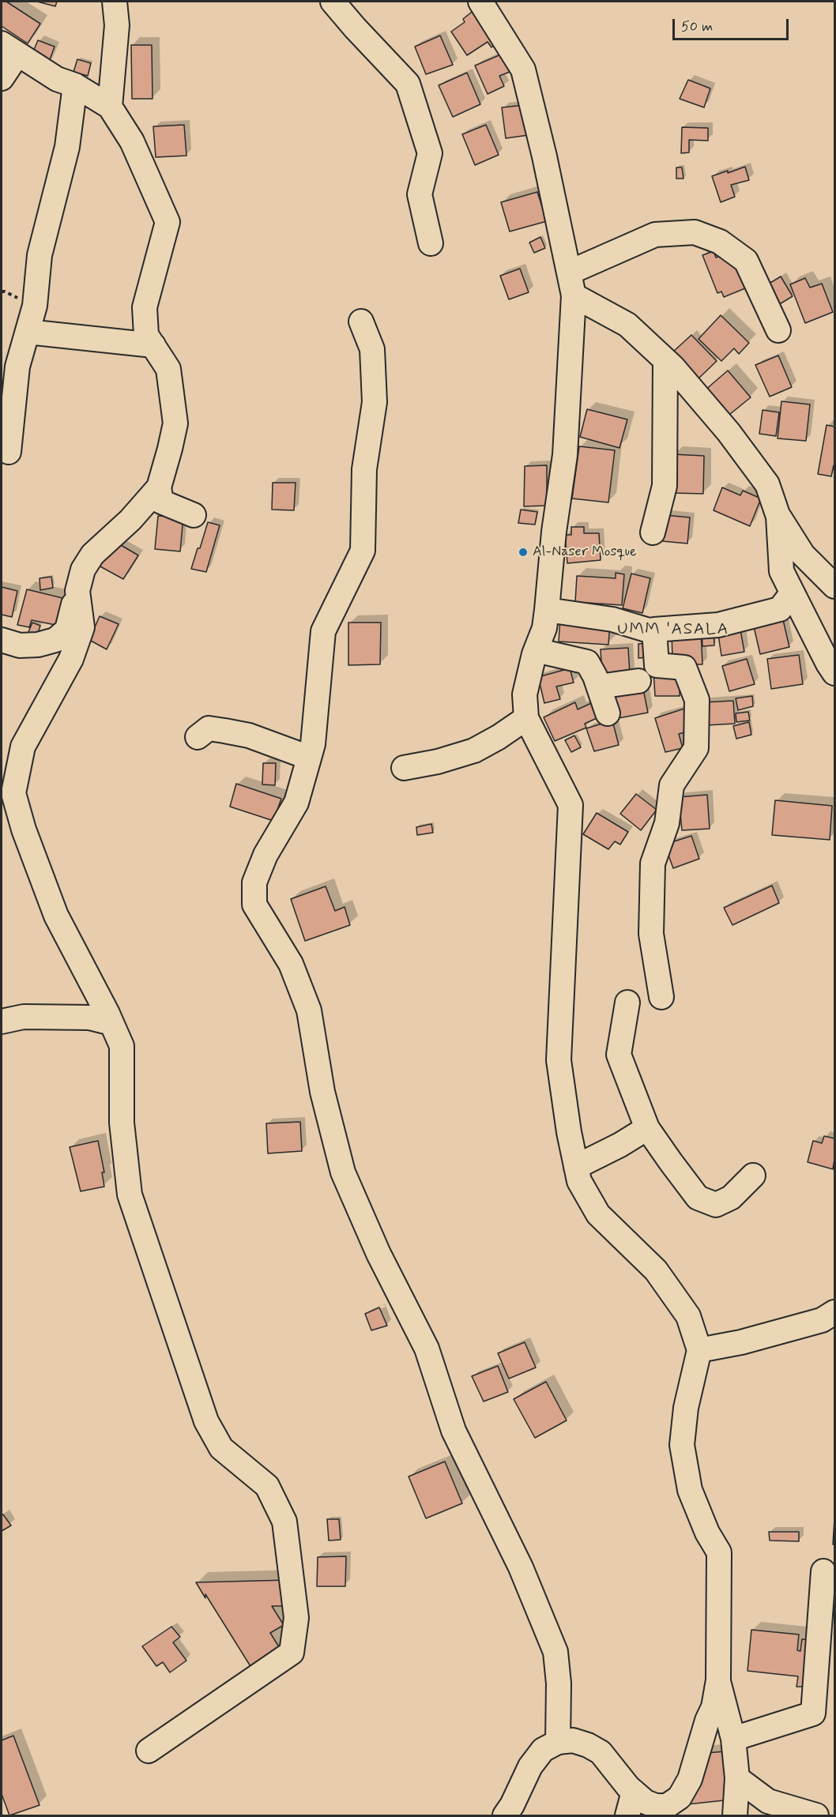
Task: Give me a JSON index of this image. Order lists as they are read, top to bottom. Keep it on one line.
{"districts":["UMM 'ASALA"],"places":["Al-Naser Mosque"],"scale_bar":"50 m"}
